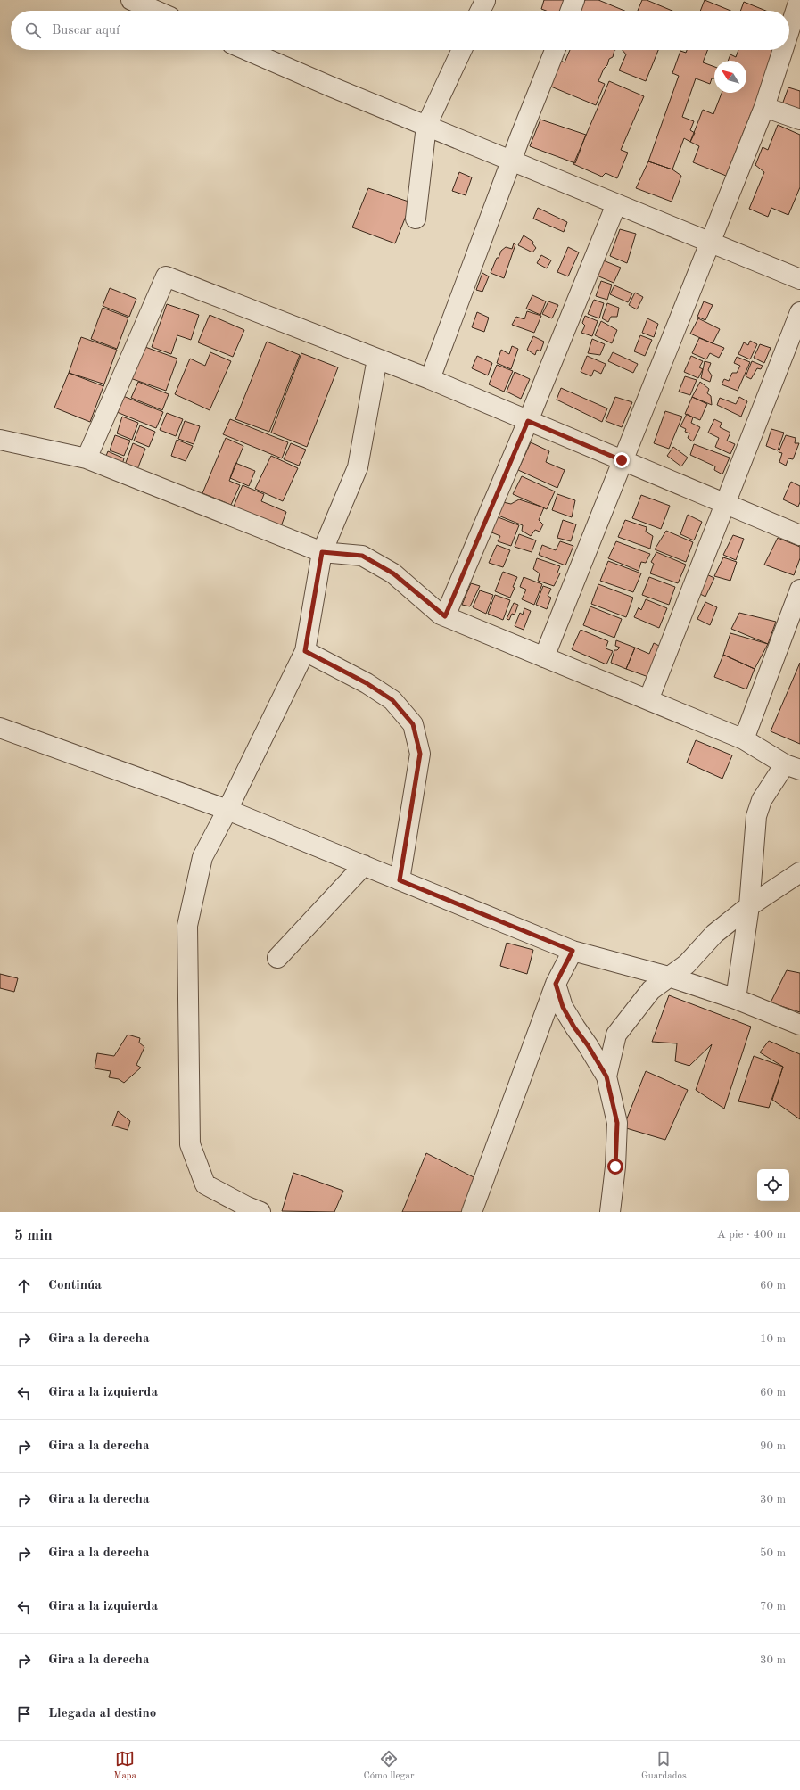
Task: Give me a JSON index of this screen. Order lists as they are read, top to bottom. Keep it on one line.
{"north":"top left","page":{"search":"Buscar aquí","heading":["5 min","A pie · 400 m"],"list":[["Continúa","60 m"],["Gira a la derecha","10 m"],["Gira a la izquierda","60 m"],["Gira a la derecha","90 m"],["Gira a la derecha","30 m"],["Gira a la derecha","50 m"],["Gira a la izquierda","70 m"],["Gira a la derecha","30 m"],"Llegada al destino"],"nav":["Mapa","Cómo llegar","Guardados"]}}
